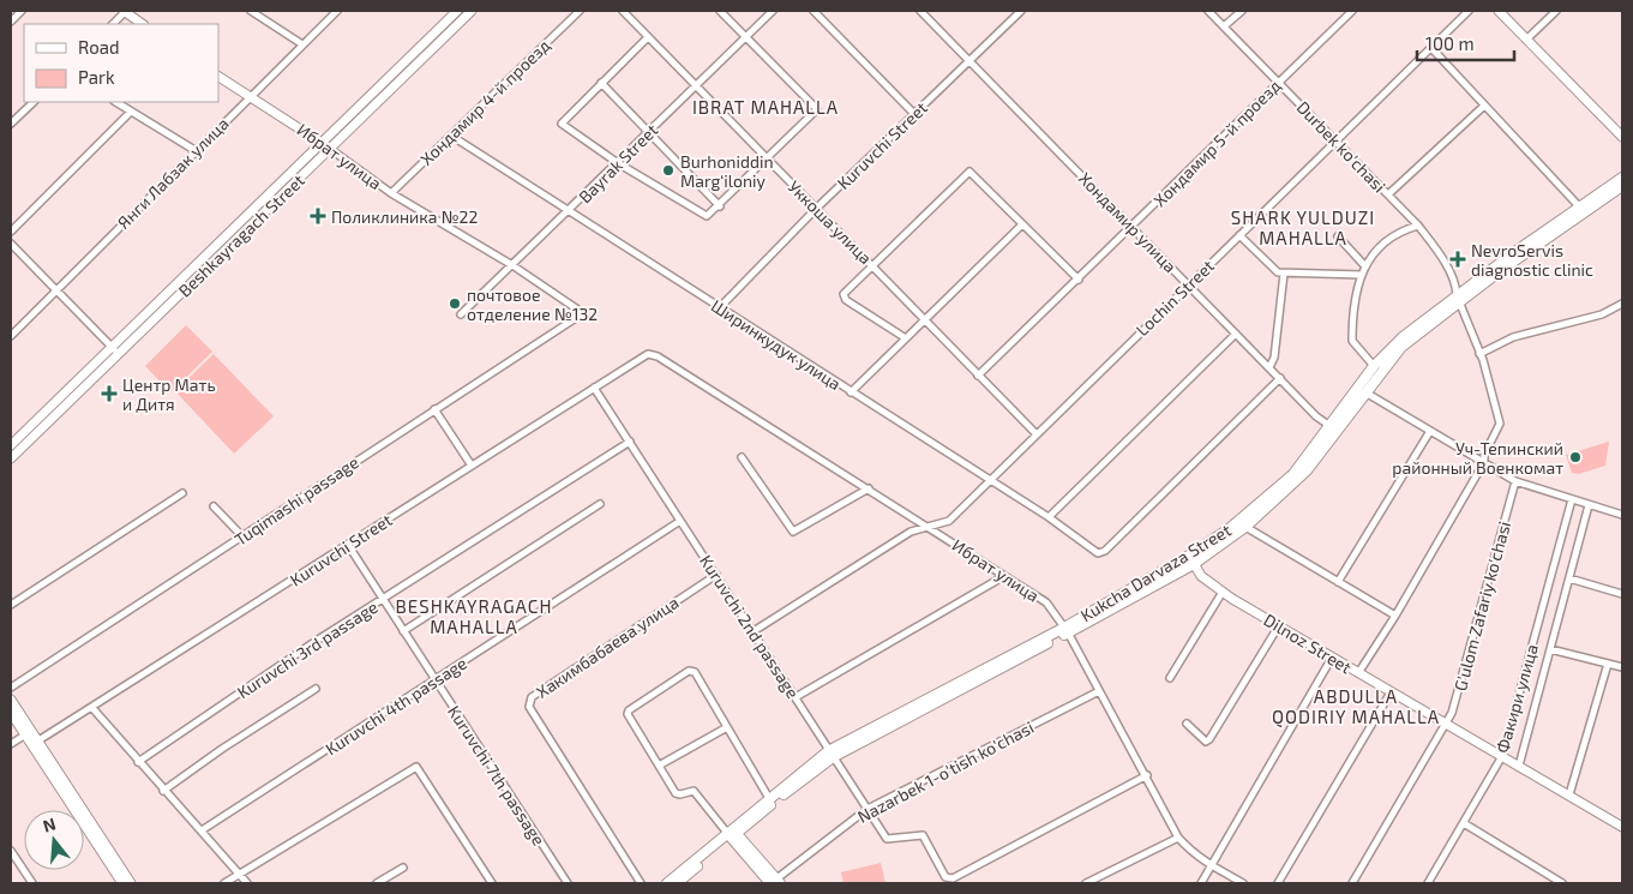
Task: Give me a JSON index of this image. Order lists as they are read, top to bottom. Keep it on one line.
{"streets":{"main road":["Ибрат улица","Beshkayragach Street","Kukcha Darvaza Street","Dilnoz Street"],"street":["Хондамир 4-й проезд","Хондамир 5-й проезд","Kuruvchi Street","Durbek ko'chasi","Bayrak Street","Янги Лабзак улица","Уккоша улица","Хондамир улица","Lochin Street","Ширинкудук улица","Tuqimashi passage","G'ulom Zafariy ko'chasi","Kuruvchi 2nd passage","Хакимбабаева улица","Kuruvchi 3rd passage","Факири улица","Kuruvchi 4th passage","Nazarbek 1-o'tish ko'chasi","Kuruvchi 7th passage"]},"crossings":[["Хондамир 4-й проезд","Ибрат улица"],["Хондамир 4-й проезд","Ширинкудук улица"],["Хондамир 5-й проезд","Durbek ko'chasi"],["Хондамир 5-й проезд","Уккоша улица"],["Хондамир 5-й проезд","Хондамир улица"],["Kuruvchi Street","Ибрат улица"],["Kuruvchi Street","Уккоша улица"],["Kuruvchi Street","Хондамир улица"],["Kuruvchi Street","Ширинкудук улица"],["Kuruvchi Street","Kuruvchi 2nd passage"],["Kuruvchi Street","Kuruvchi 7th passage"],["Durbek ko'chasi","Lochin Street"],["Durbek ko'chasi","Kukcha Darvaza Street"],["Durbek ko'chasi","Dilnoz Street"],["Ибрат улица","Bayrak Street"],["Ибрат улица","Янги Лабзак улица"],["Ибрат улица","Beshkayragach Street"],["Ибрат улица","Lochin Street"],["Ибрат улица","Tuqimashi passage"],["Ибрат улица","Kukcha Darvaza Street"],["Ибрат улица","Kuruvchi 2nd passage"],["Ибрат улица","Nazarbek 1-o'tish ko'chasi"],["Bayrak Street","Уккоша улица"],["Bayrak Street","Ширинкудук улица"],["Уккоша улица","Lochin Street"],["Хондамир улица","Lochin Street"],["Хондамир улица","Ширинкудук улица"],["Хондамир улица","Kukcha Darvaza Street"],["Lochin Street","Ширинкудук улица"],["Lochin Street","Kuruvchi 2nd passage"],["Kukcha Darvaza Street","Kuruvchi 2nd passage"],["Kukcha Darvaza Street","Dilnoz Street"],["G'ulom Zafariy ko'chasi","Dilnoz Street"],["Kuruvchi 2nd passage","Хакимбабаева улица"],["Kuruvchi 2nd passage","Kuruvchi 3rd passage"],["Kuruvchi 2nd passage","Kuruvchi 4th passage"],["Kuruvchi 2nd passage","Nazarbek 1-o'tish ko'chasi"],["Dilnoz Street","Факири улица"],["Kuruvchi 3rd passage","Kuruvchi 7th passage"],["Kuruvchi 4th passage","Kuruvchi 7th passage"]],"districts":["IBRAT MAHALLA","SHARK YULDUZI MAHALLA","BESHKAYRAGACH MAHALLA","ABDULLA QODIRIY MAHALLA"],"places":{"other":["Burhoniddin Marg‘iloniy","почтовое отделение №132","Уч-Тепинский районный Военкомат"],"health":["Поликлиника №22","NevroServis diagnostic clinic","Центр Мать и Дитя"]},"legend":["Road","Park"],"scale_bar":"100 m","north":"top"}
